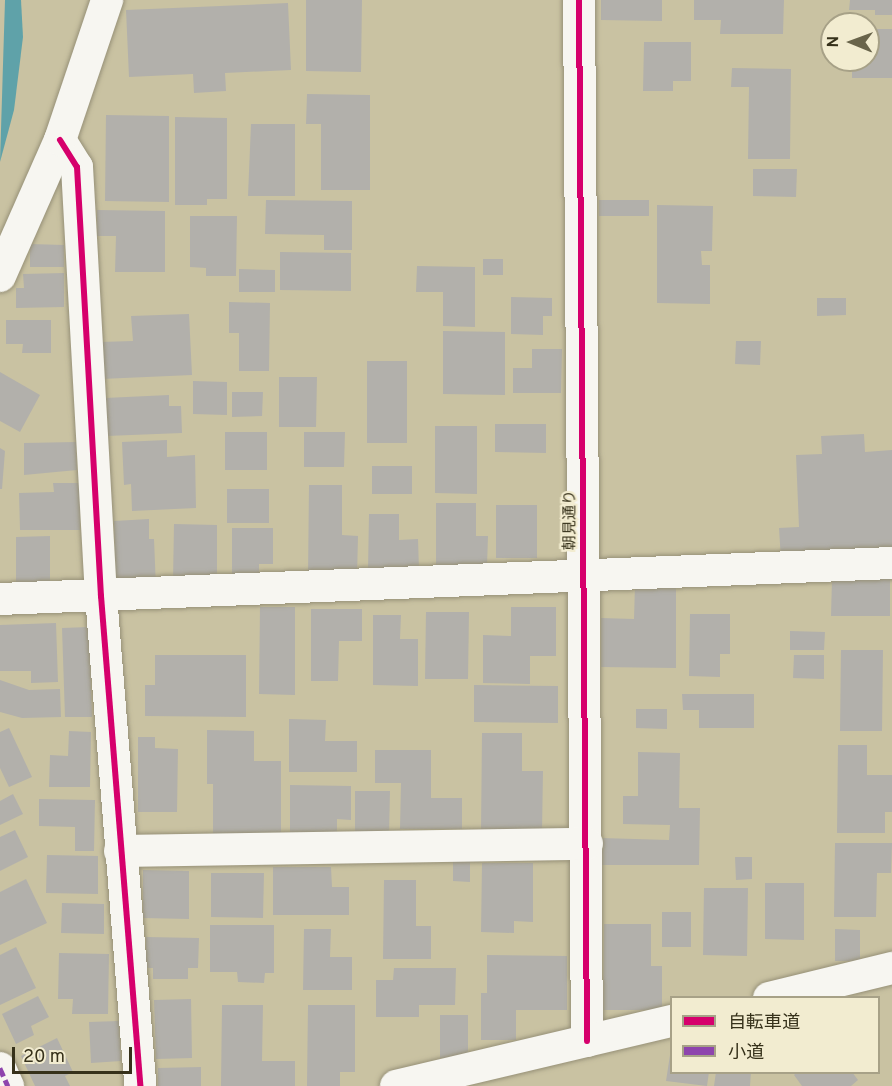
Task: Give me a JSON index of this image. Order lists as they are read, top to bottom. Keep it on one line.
{"streets":{"street":["朝見通り"]},"legend":["自転車道","小道"],"scale_bar":"20 m","north":"left"}
